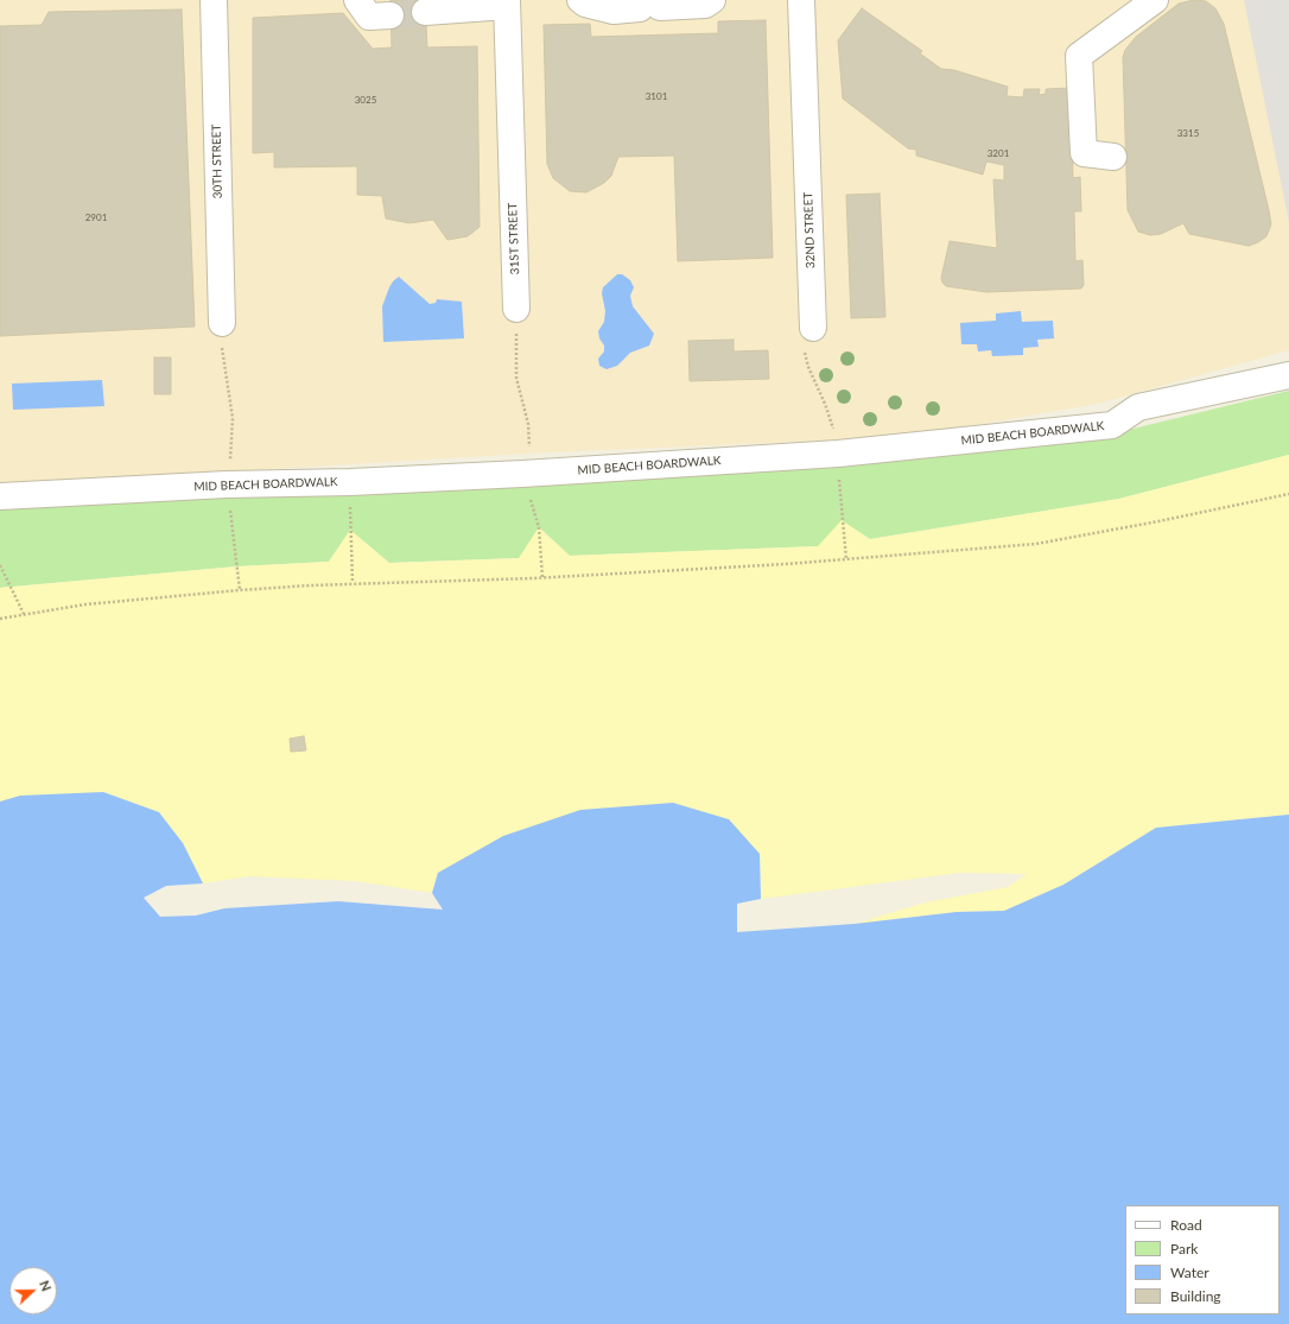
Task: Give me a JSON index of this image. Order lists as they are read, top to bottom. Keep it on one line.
{"streets":{"street":["30TH STREET","32ND STREET","31ST STREET","MID BEACH BOARDWALK"]},"house_numbers":["3101","3025","3315","3201","2901"],"legend":["Road","Park","Water","Building"],"north":"right"}
